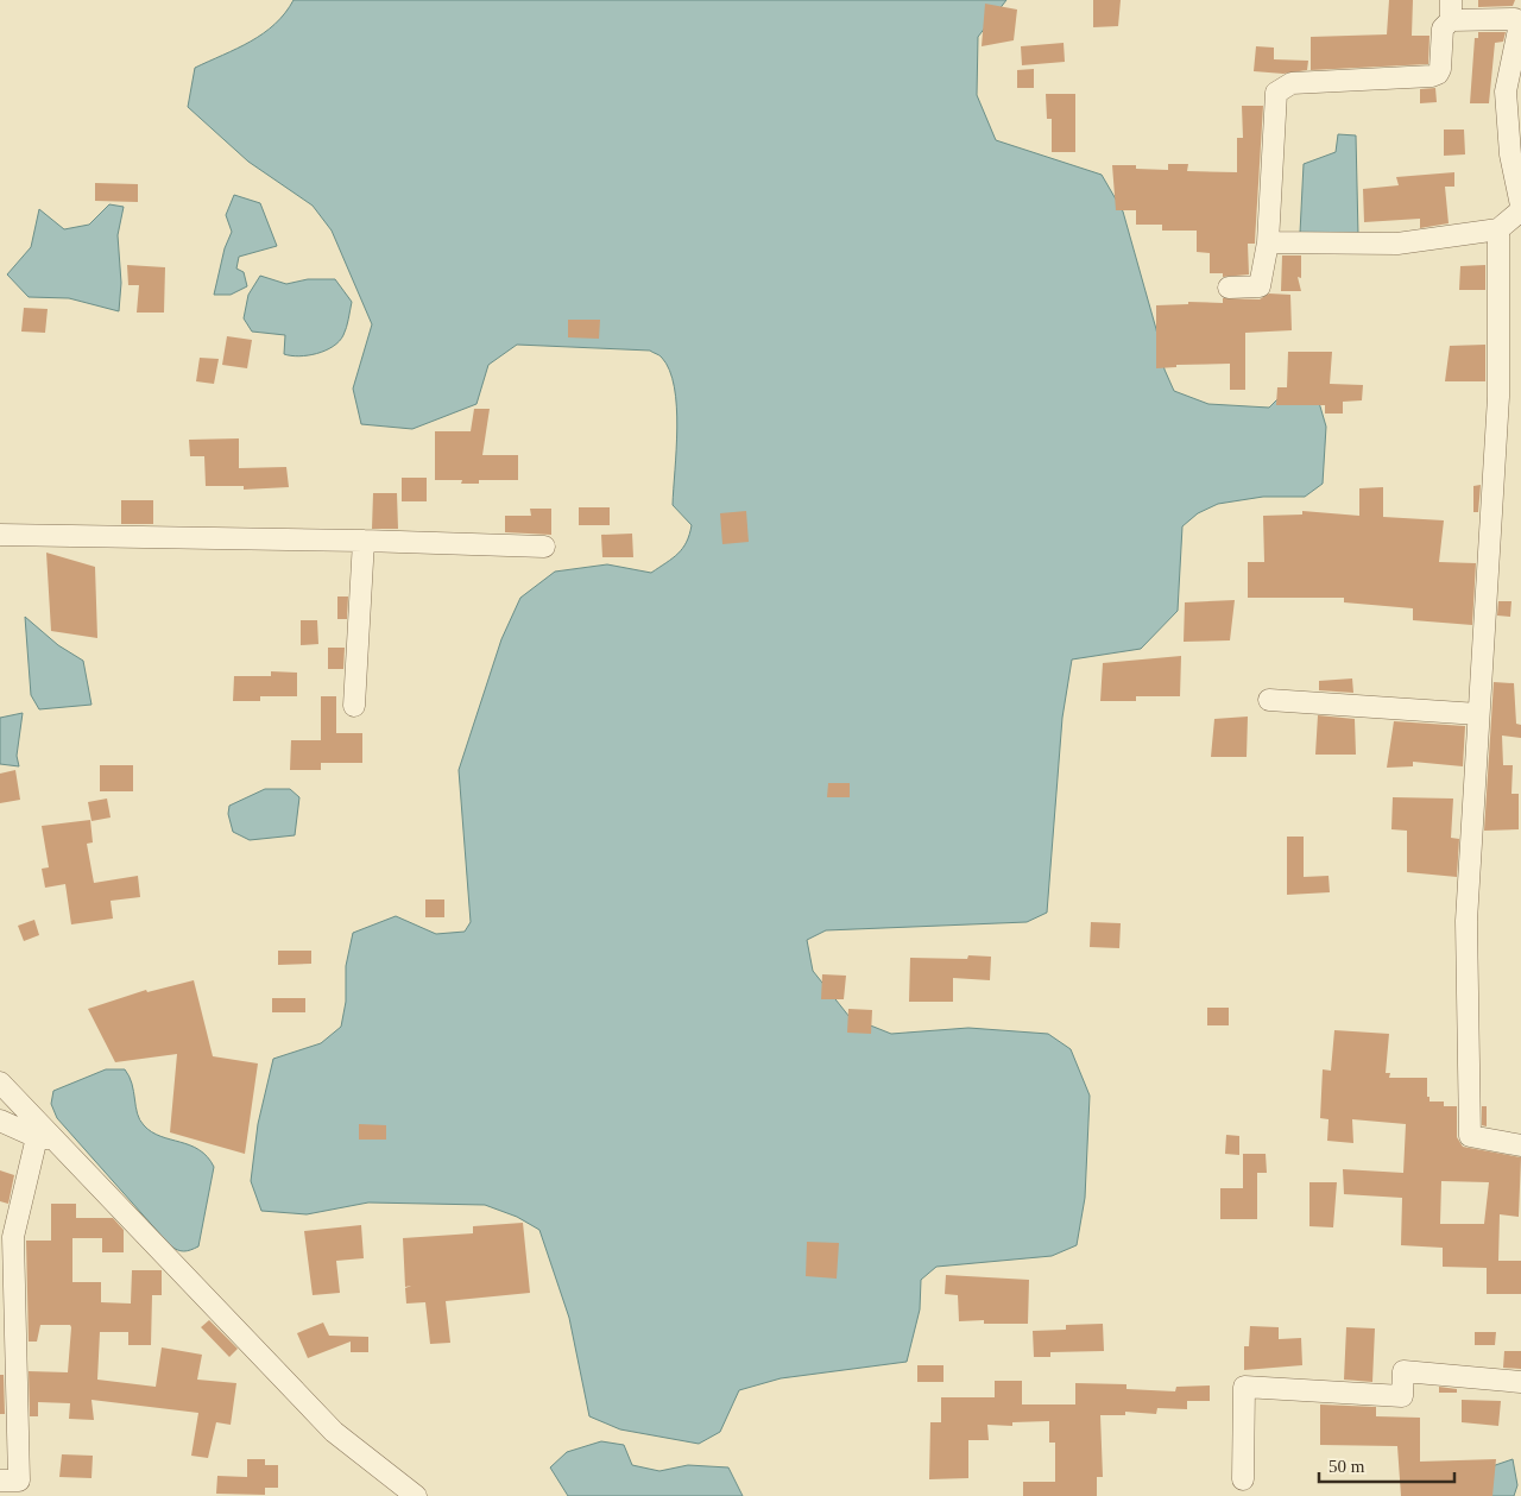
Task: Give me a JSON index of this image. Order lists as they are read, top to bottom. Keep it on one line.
{"scale_bar":"50 m"}
